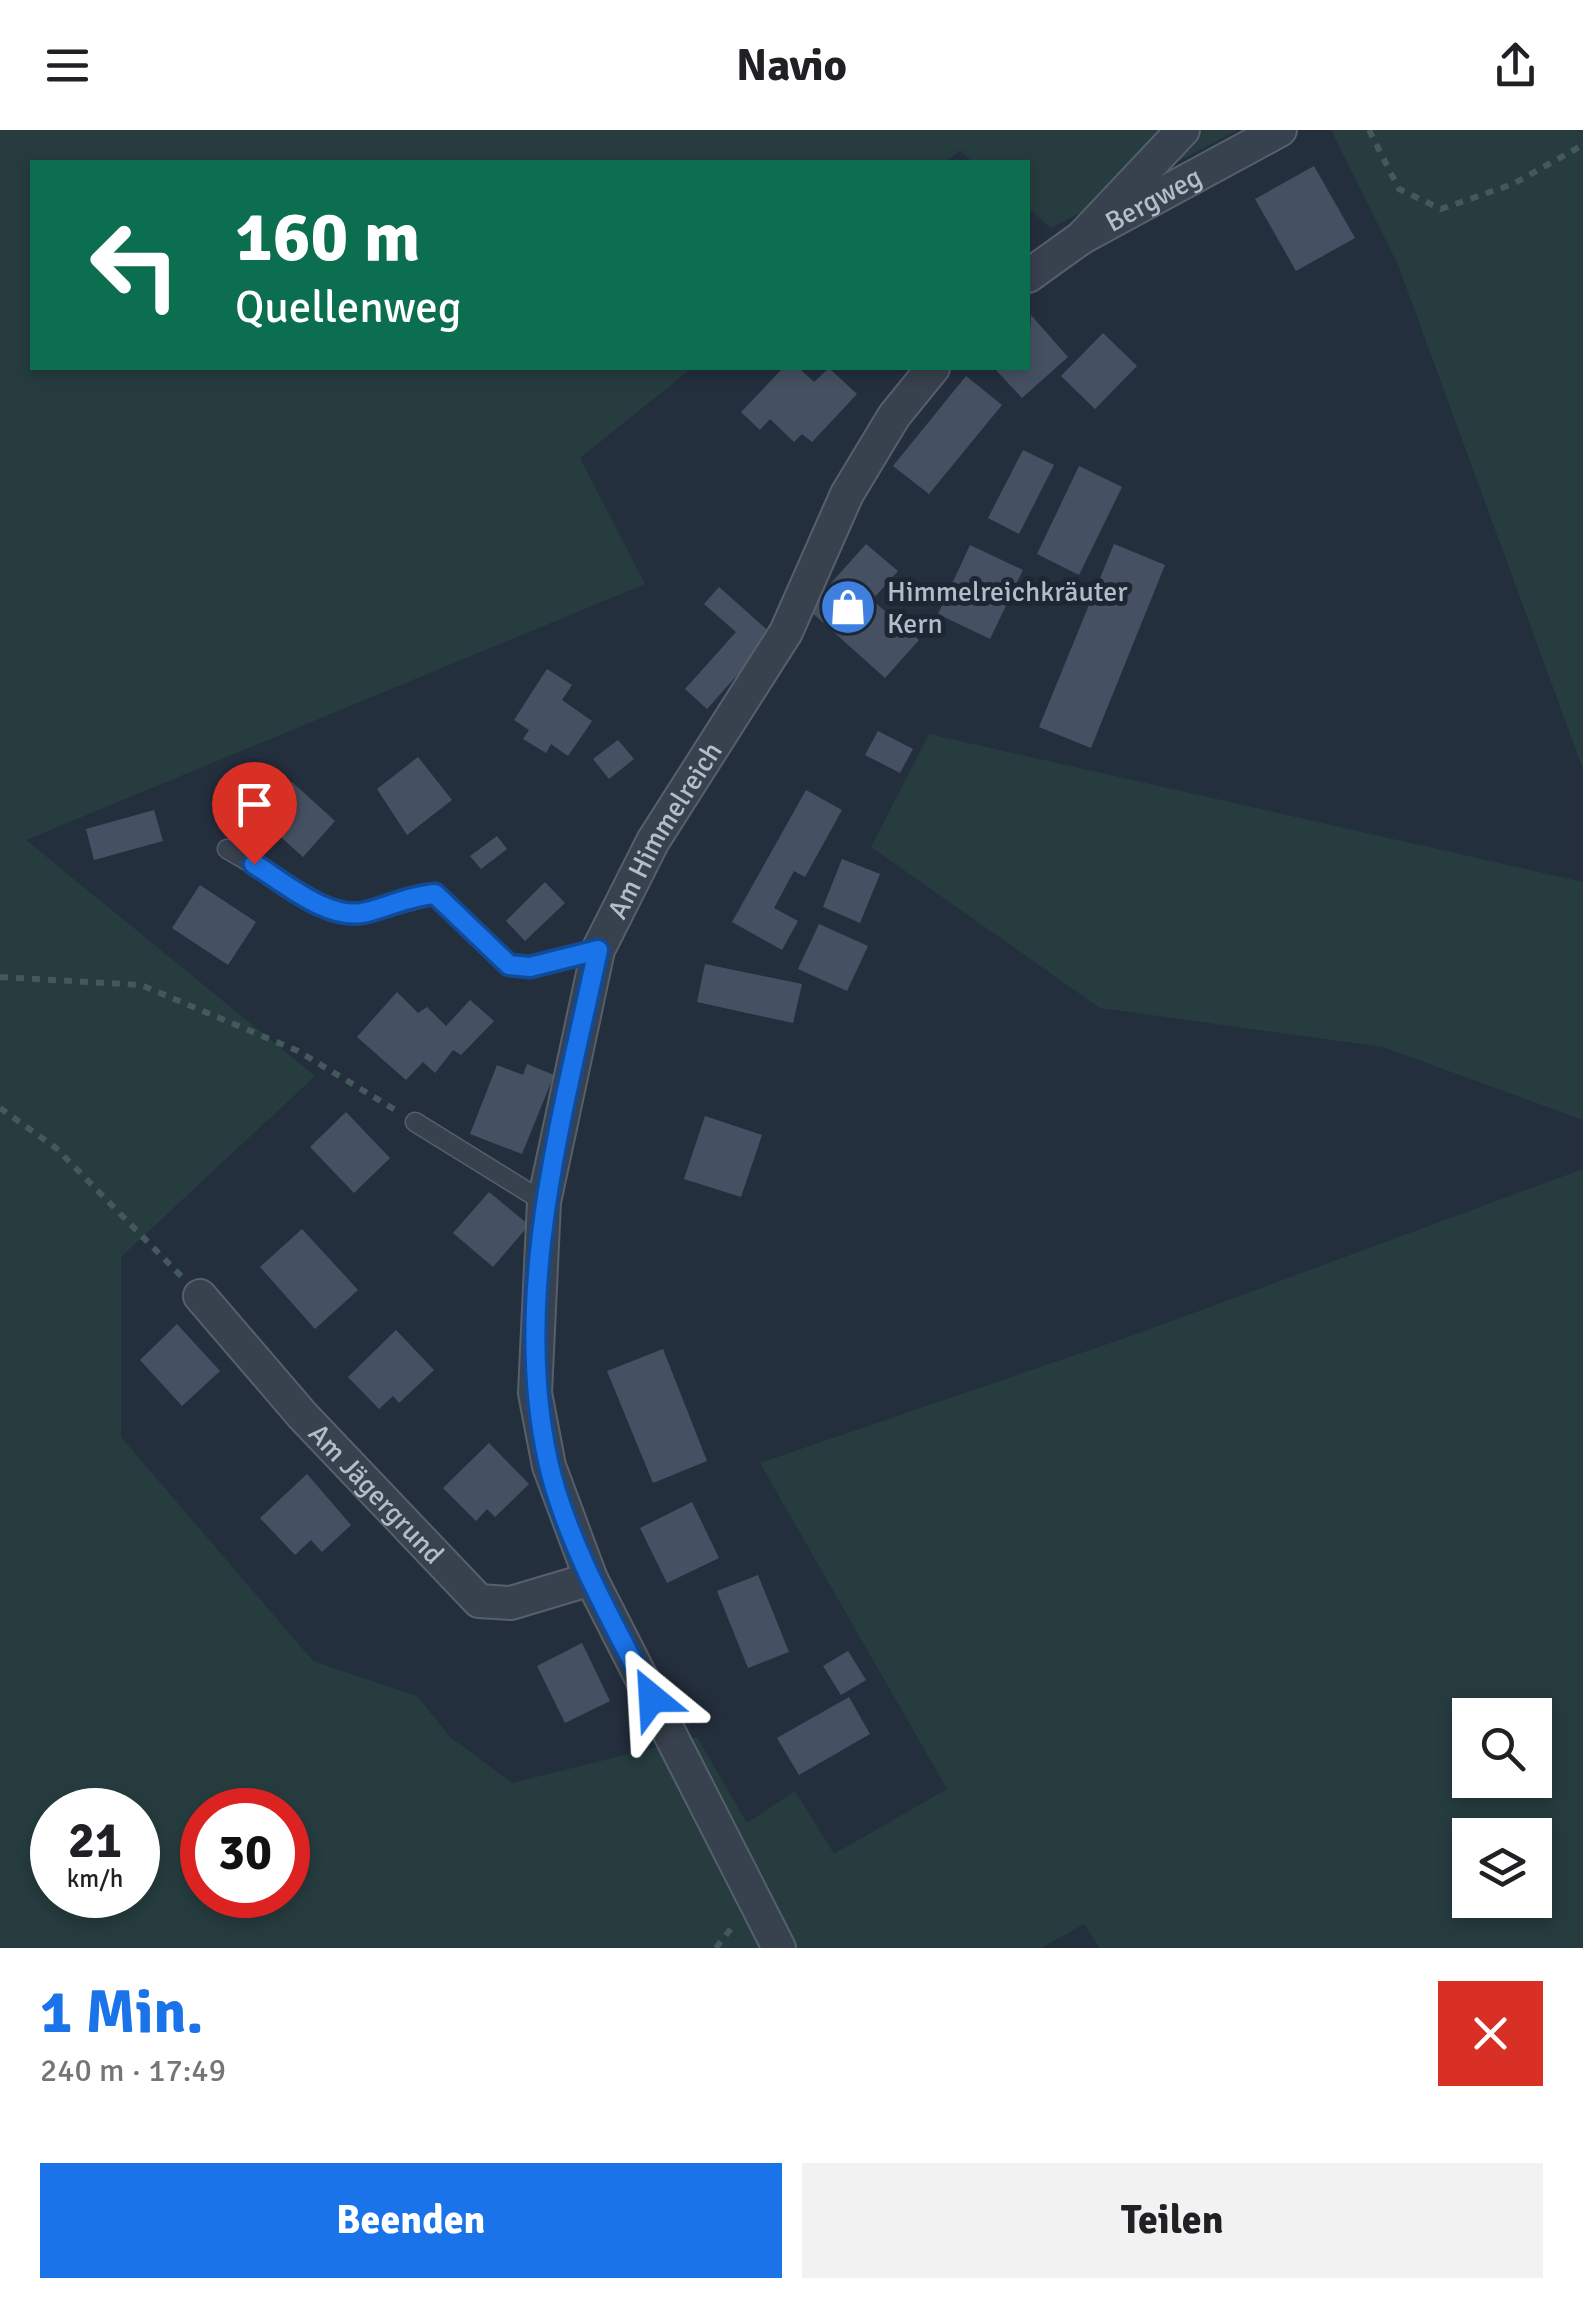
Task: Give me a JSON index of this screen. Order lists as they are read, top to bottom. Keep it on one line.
{"streets":{"street":["Bergweg","Am Himmelreich","Am Jägergrund"]},"crossings":[["Am Himmelreich","Am Jägergrund"]],"places":{"shop":["Himmelreichkräuter Kern"]},"page":{"header":"Navio","turn":["160 m","Quellenweg"],"speed":"21 km/h","limit":"30","heading":["1 Min.","240 m · 17:49"],"buttons":["Beenden","Teilen"]}}
